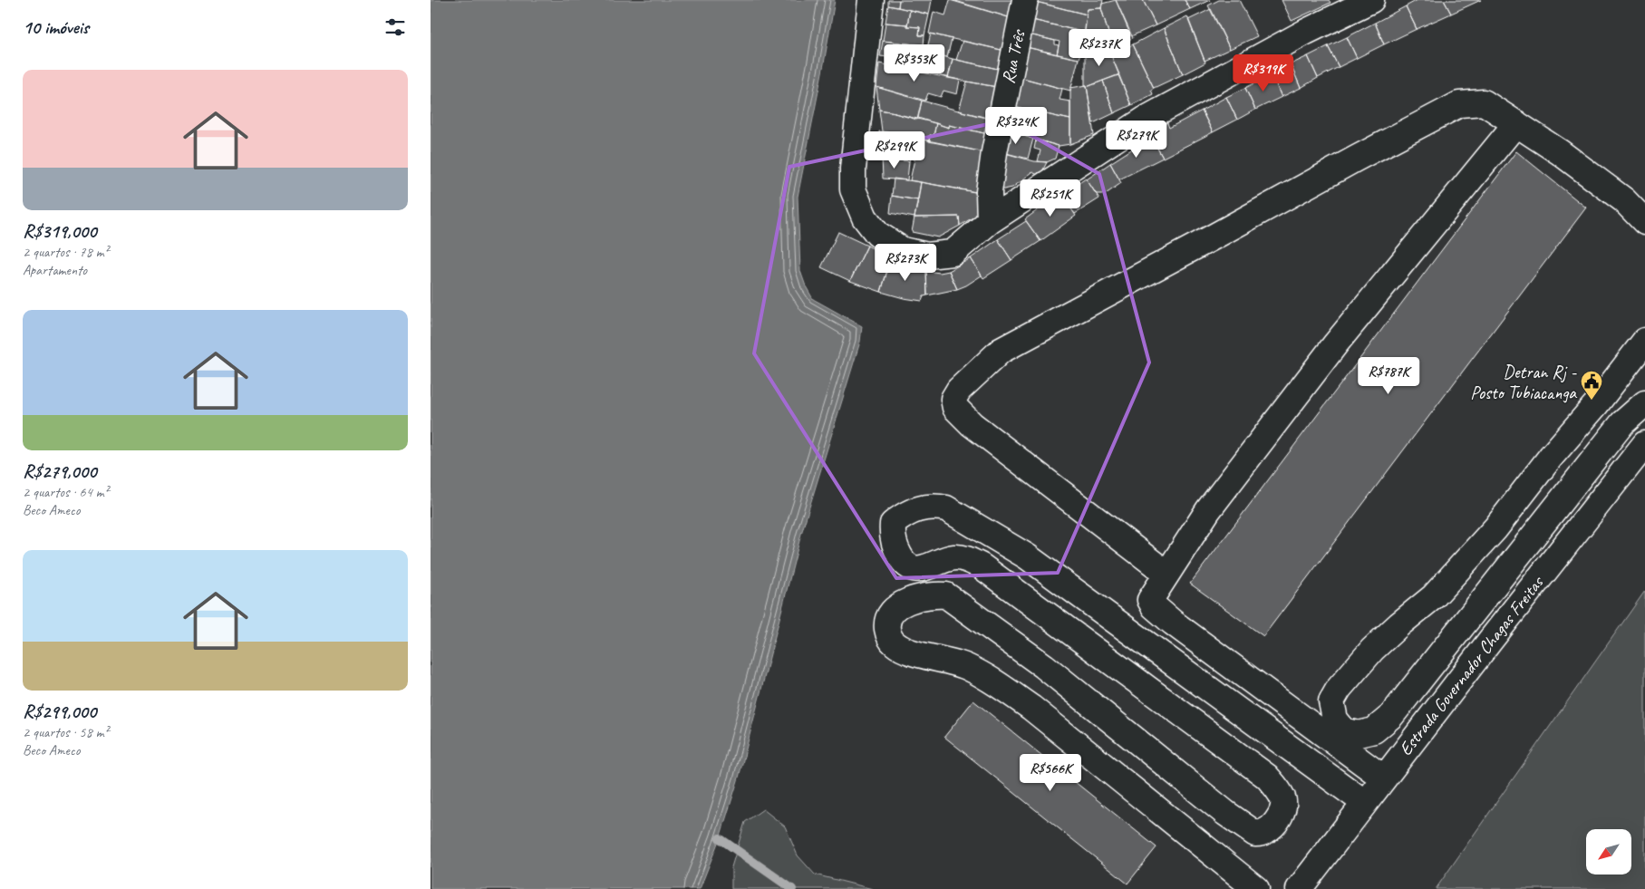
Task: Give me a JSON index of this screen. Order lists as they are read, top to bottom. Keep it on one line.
{"streets":{"street":["Rua Três","Estrada Governador Chagas Freitas"]},"places":{"public building":["Detran Rj - Posto Tubiacanga"]},"north":"bottom left","page":{"heading":"10 imóveis","price":["R$237K","R$353K","R$319K","R$324K","R$279K","R$299K","R$251K","R$273K","R$787K","R$566K"],"list":[{"name":"R$319,000","note":"2 quartos · 78 m² · Apartamento"},{"name":"R$279,000","note":"2 quartos · 64 m² · Beco Ameco"},{"name":"R$299,000","note":"2 quartos · 58 m² · Beco Ameco"}]}}
